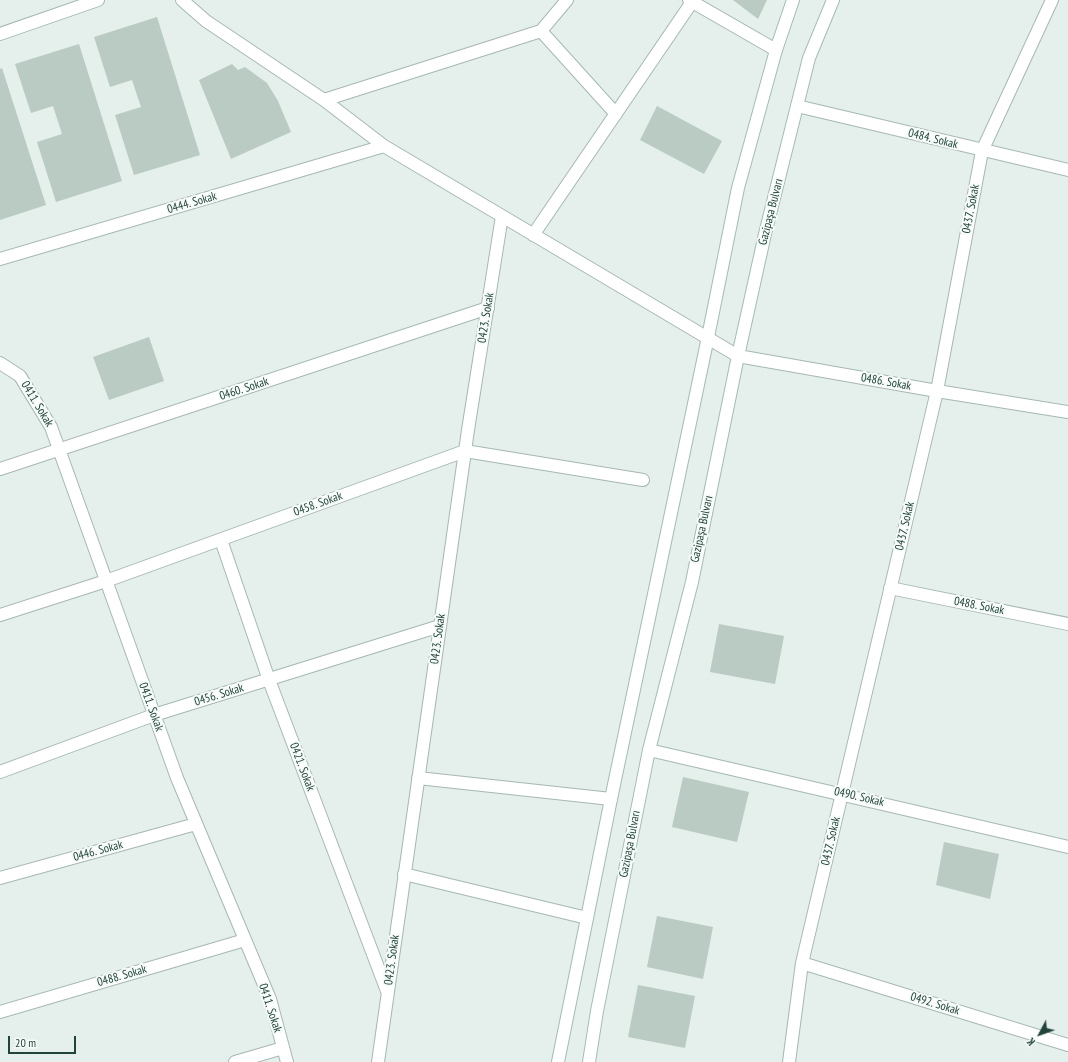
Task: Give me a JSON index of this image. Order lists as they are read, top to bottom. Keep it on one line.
{"streets":{"street":["0484. Sokak","0444. Sokak","0437. Sokak","Gazipaşa Bulvarı","0423. Sokak","0486. Sokak","0460. Sokak","0411. Sokak","0458. Sokak","0488. Sokak","0456. Sokak","0421. Sokak","0490. Sokak","0446. Sokak","0492. Sokak"]},"crossings":[["0484. Sokak","0437. Sokak"],["0484. Sokak","Gazipaşa Bulvarı"],["0444. Sokak","0486. Sokak"],["0437. Sokak","0486. Sokak"],["0437. Sokak","0488. Sokak"],["0437. Sokak","0490. Sokak"],["0437. Sokak","0492. Sokak"],["Gazipaşa Bulvarı","0486. Sokak"],["Gazipaşa Bulvarı","0490. Sokak"],["0423. Sokak","0486. Sokak"],["0423. Sokak","0460. Sokak"],["0423. Sokak","0458. Sokak"],["0423. Sokak","0456. Sokak"],["0423. Sokak","0421. Sokak"],["0460. Sokak","0411. Sokak"],["0411. Sokak","0458. Sokak"],["0411. Sokak","0488. Sokak"],["0411. Sokak","0456. Sokak"],["0411. Sokak","0446. Sokak"],["0458. Sokak","0421. Sokak"],["0456. Sokak","0421. Sokak"]],"scale_bar":"20 m","north":"bottom left"}
